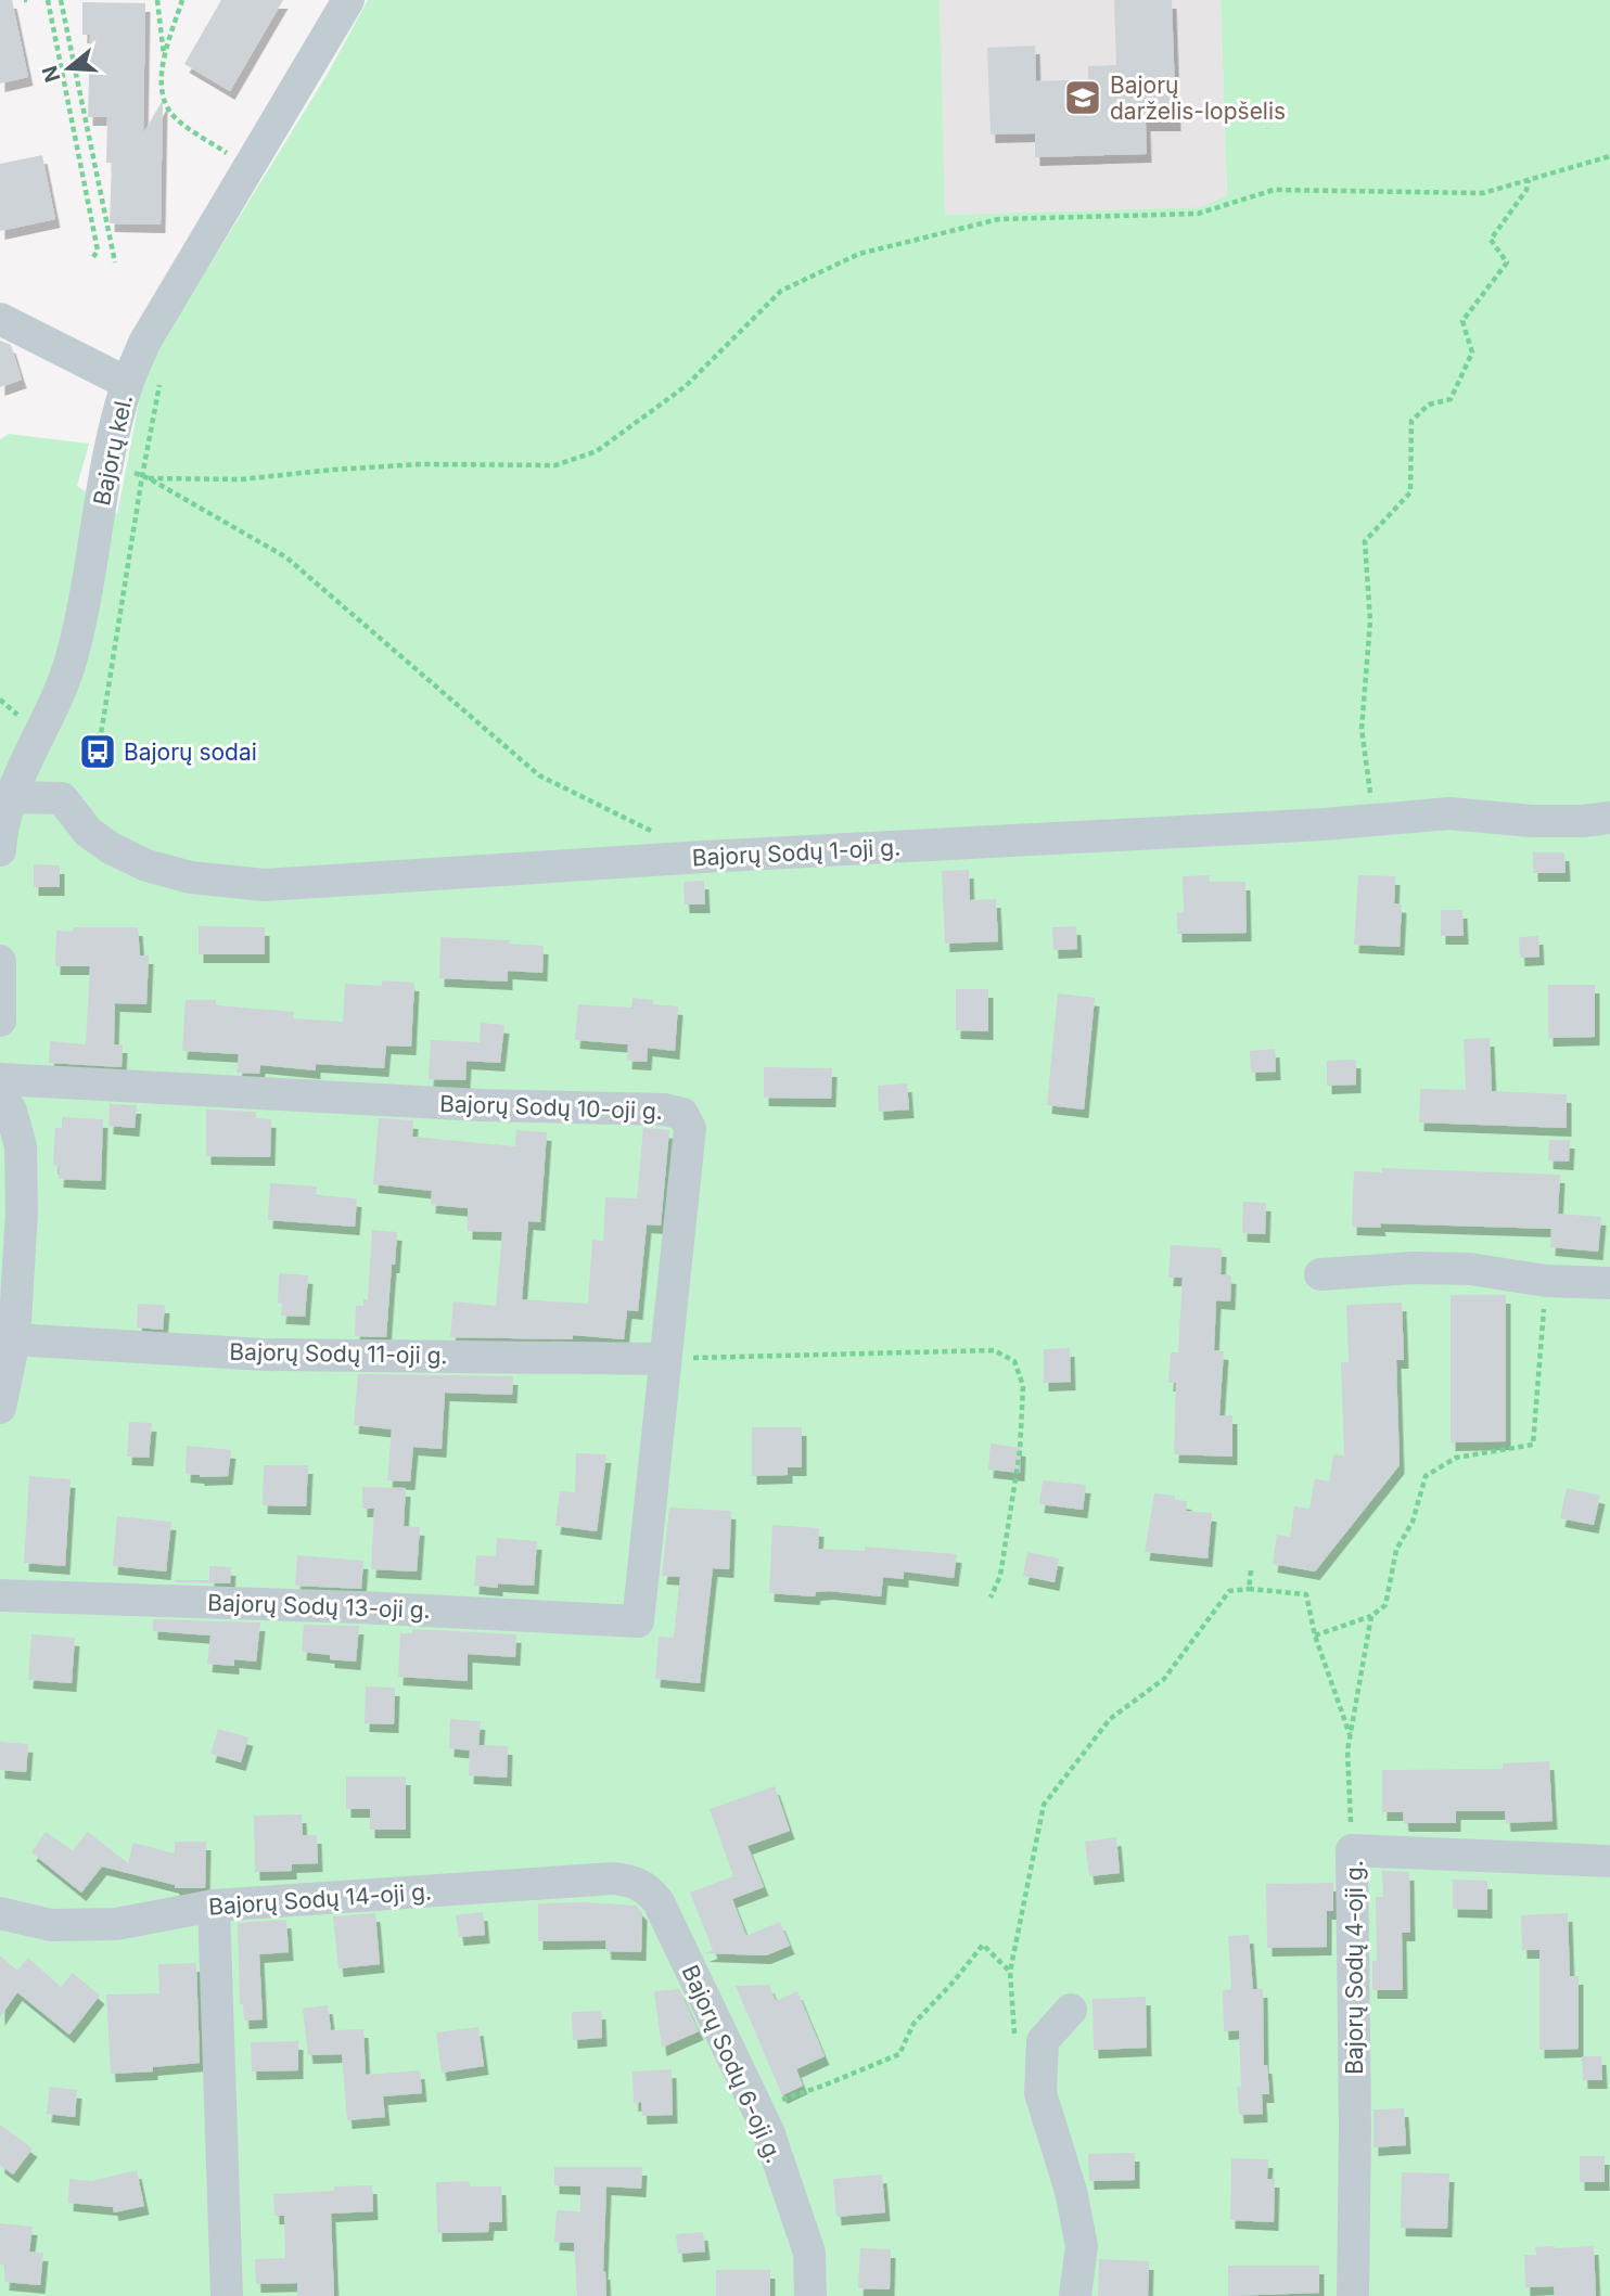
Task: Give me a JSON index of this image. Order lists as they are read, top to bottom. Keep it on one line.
{"streets":{"street":["Bajorų kel.","Bajorų Sodų 1-oji g.","Bajorų Sodų 10-oji g.","Bajorų Sodų 11-oji g.","Bajorų Sodų 13-oji g.","Bajorų Sodų 14-oji g.","Bajorų Sodų 4-oji g.","Bajorų Sodų 6-oji g."]},"crossings":[["Bajorų kel.","Bajorų Sodų 1-oji g."],["Bajorų Sodų 10-oji g.","Bajorų Sodų 11-oji g."],["Bajorų Sodų 10-oji g.","Bajorų Sodų 13-oji g."],["Bajorų Sodų 14-oji g.","Bajorų Sodų 6-oji g."]],"places":{"school or university":["Bajorų darželis-lopšelis"],"bus stop":["Bajorų sodai"]},"north":"left"}
